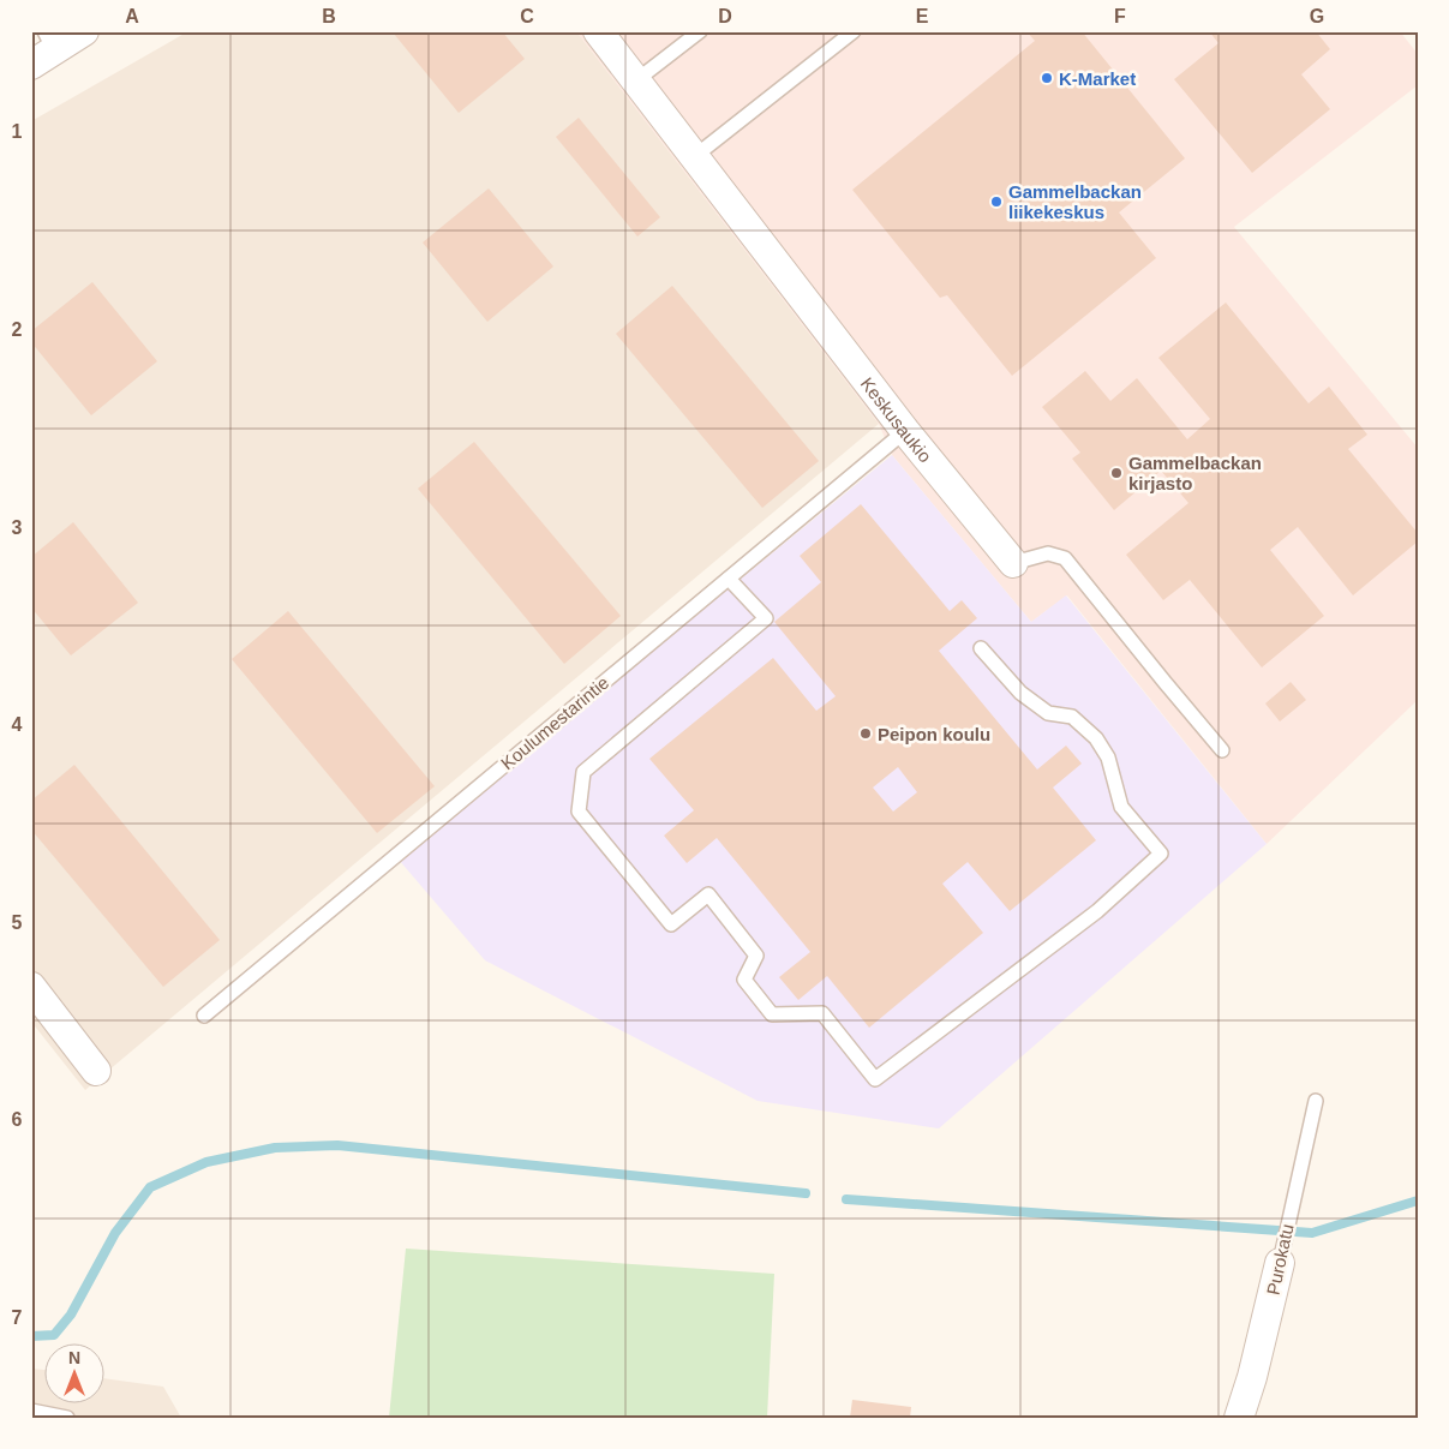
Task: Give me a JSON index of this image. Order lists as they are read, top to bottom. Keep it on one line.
{"streets":{"street":["Keskusaukio","Purokatu"],"lane":["Koulumestarintie"]},"crossings":[["Keskusaukio","Koulumestarintie"]],"places":["K-Market","Gammelbackan liikekeskus","Gammelbackan kirjasto","Peipon koulu"],"north":"top","grid":{"columns":["A","B","C","D","E","F","G"],"rows":["1","2","3","4","5","6","7"]}}
